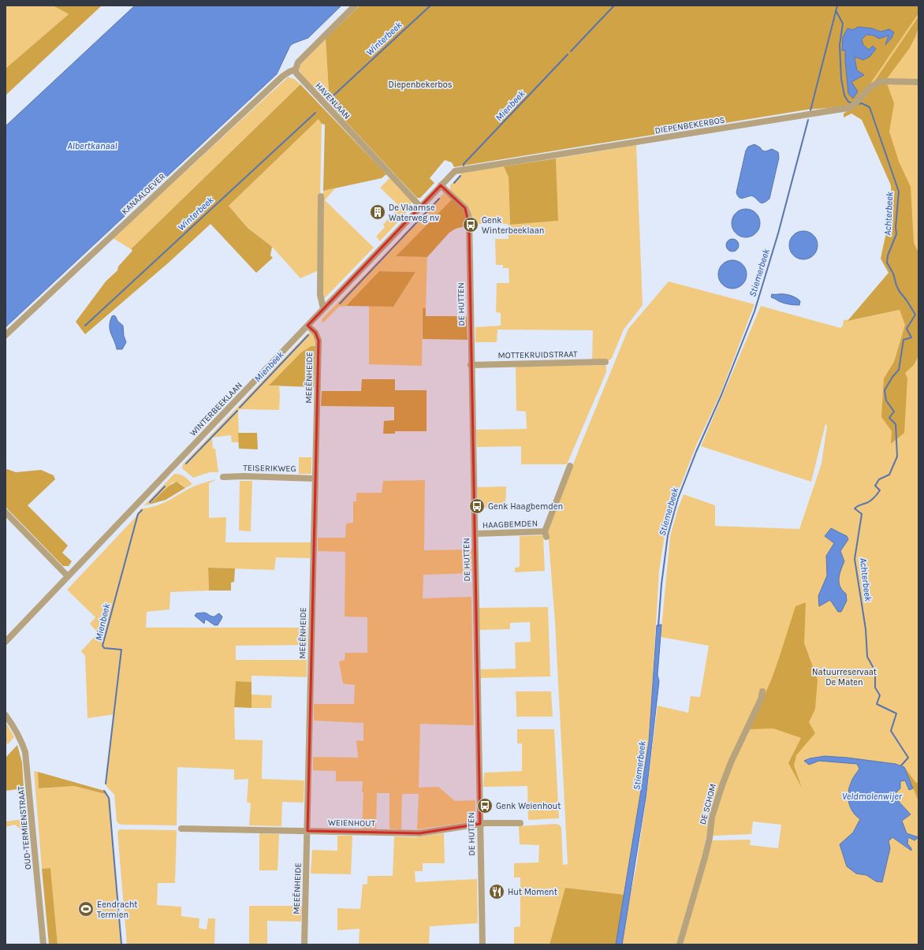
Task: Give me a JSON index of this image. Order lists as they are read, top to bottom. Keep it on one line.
{"streets":{"street":["HAVENLAAN","DIEPENBEKERBOS","KANAALOEVER","DE HUTTEN","MOTTEKRUIDSTRAAT","MEEËNHEIDE","WINTERBEEKLAAN","TEISERIKWEG","HAAGBEMDEN","DE SCHOM","WEIENHOUT","OUD-TERMIENSTRAAT"]},"crossings":[["HAVENLAAN","KANAALOEVER"],["HAVENLAAN","WINTERBEEKLAAN"],["DIEPENBEKERBOS","WINTERBEEKLAAN"],["DE HUTTEN","MOTTEKRUIDSTRAAT"],["DE HUTTEN","WINTERBEEKLAAN"],["DE HUTTEN","HAAGBEMDEN"],["DE HUTTEN","WEIENHOUT"],["MEEËNHEIDE","WINTERBEEKLAAN"],["MEEËNHEIDE","TEISERIKWEG"],["MEEËNHEIDE","WEIENHOUT"]],"water":["Winterbeek","Mienbeek","Albertkanaal","Achterbeek","Stiemerbeek","Veldmolenwijer"],"parks":["Diepenbekerbos","Natuurreservaat De Maten"],"places":{"building":["De Vlaamse Waterweg nv"],"bus stop":["Genk Winterbeeklaan","Genk Haagbemden","Genk Weienhout"],"restaurant":["Hut Moment"],"sports":["Eendracht Termien"]}}
